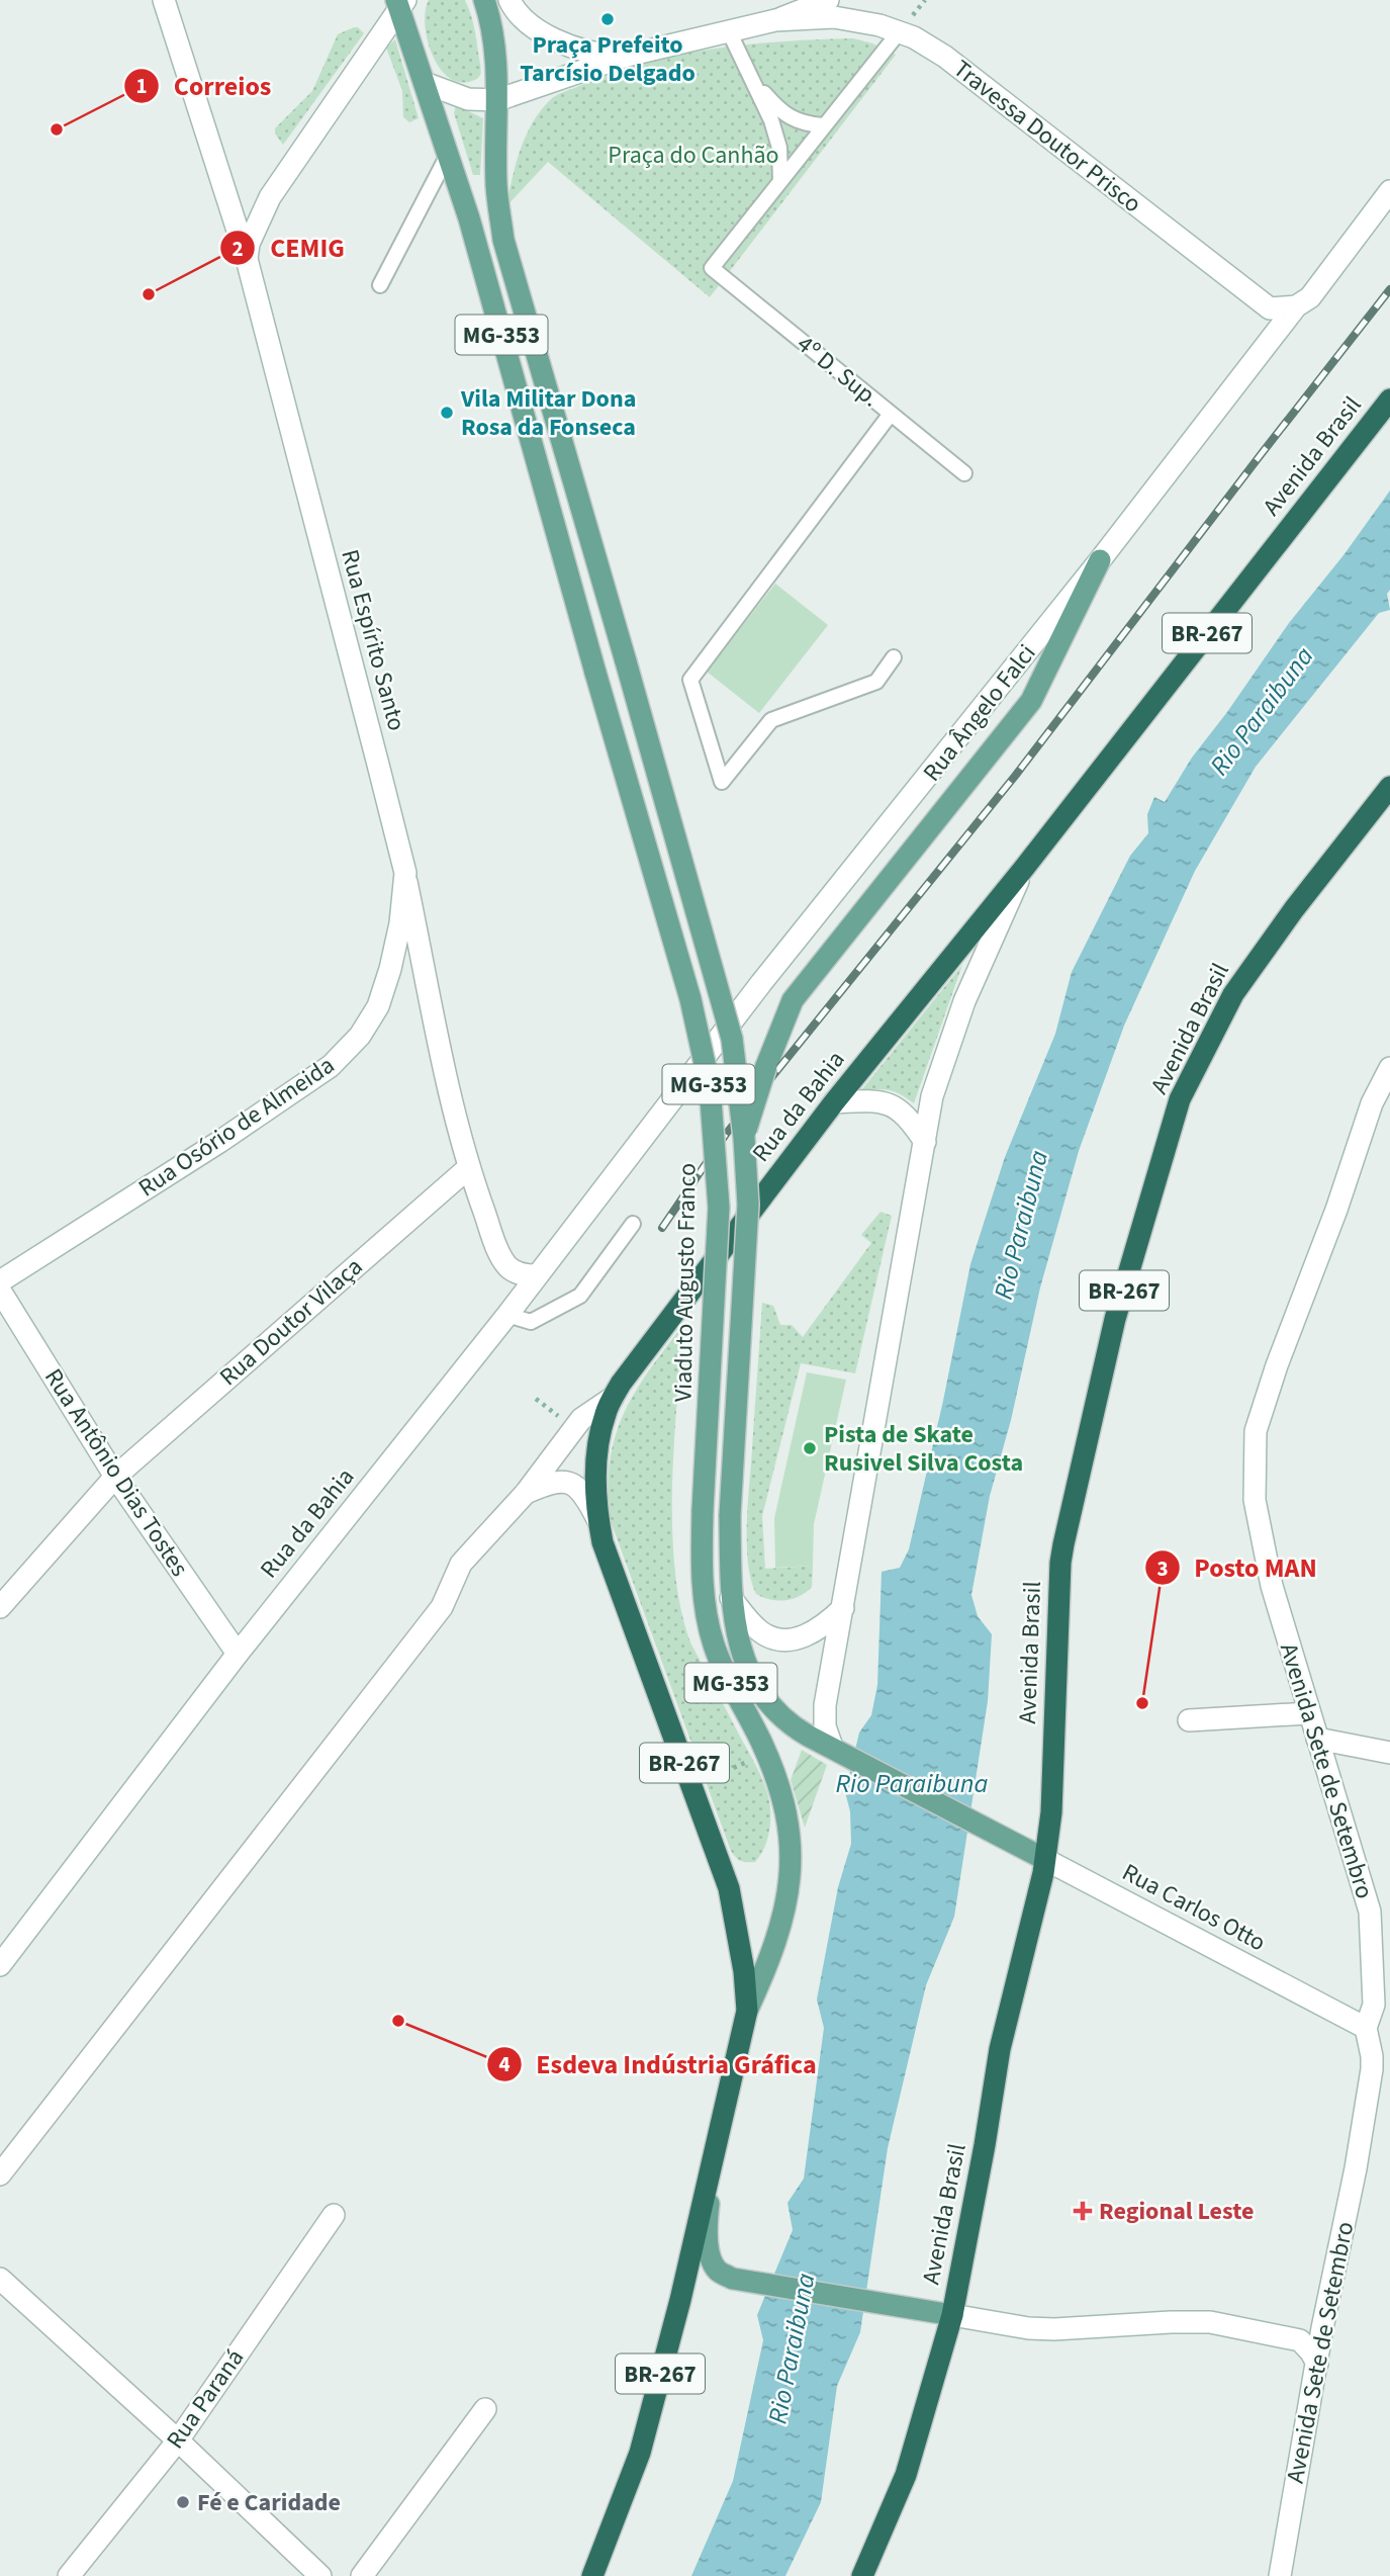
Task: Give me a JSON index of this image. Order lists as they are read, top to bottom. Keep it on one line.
{"streets":{"highway":["Avenida Brasil","BR-267","Rua da Bahia"],"main road":["MG-353","Viaduto Augusto Franco","Rua Carlos Otto"],"street":["Travessa Doutor Prisco","Rua Espírito Santo","Rua Ângelo Falci","Rua Osório de Almeida","Rua Doutor Vilaça","Rua Antônio Dias Tostes","Avenida Sete de Setembro","Rua Paraná"],"lane":["4º D. Sup."]},"crossings":[["Travessa Doutor Prisco","Rua Ângelo Falci"],["MG-353","Viaduto Augusto Franco"],["Avenida Brasil","BR-267"],["Avenida Brasil","Rua da Bahia"],["Avenida Brasil","Rua Carlos Otto"],["BR-267","Rua da Bahia"],["BR-267","Viaduto Augusto Franco"],["Rua Espírito Santo","Rua da Bahia"],["Rua Espírito Santo","Rua Osório de Almeida"],["Rua Espírito Santo","Rua Doutor Vilaça"],["Rua Ângelo Falci","Rua da Bahia"],["Rua da Bahia","Rua Antônio Dias Tostes"],["Rua Doutor Vilaça","Rua Antônio Dias Tostes"],["Avenida Sete de Setembro","Rua Carlos Otto"]],"water":["Rio Paraibuna"],"parks":["Praça do Canhão"],"places":{"other":["Praça Prefeito Tarcísio Delgado","Correios","CEMIG","Vila Militar Dona Rosa da Fonseca","Pista de Skate Rusivel Silva Costa","Posto MAN","Esdeva Indústria Gráfica","Fé e Caridade"],"health":["Regional Leste"]}}
